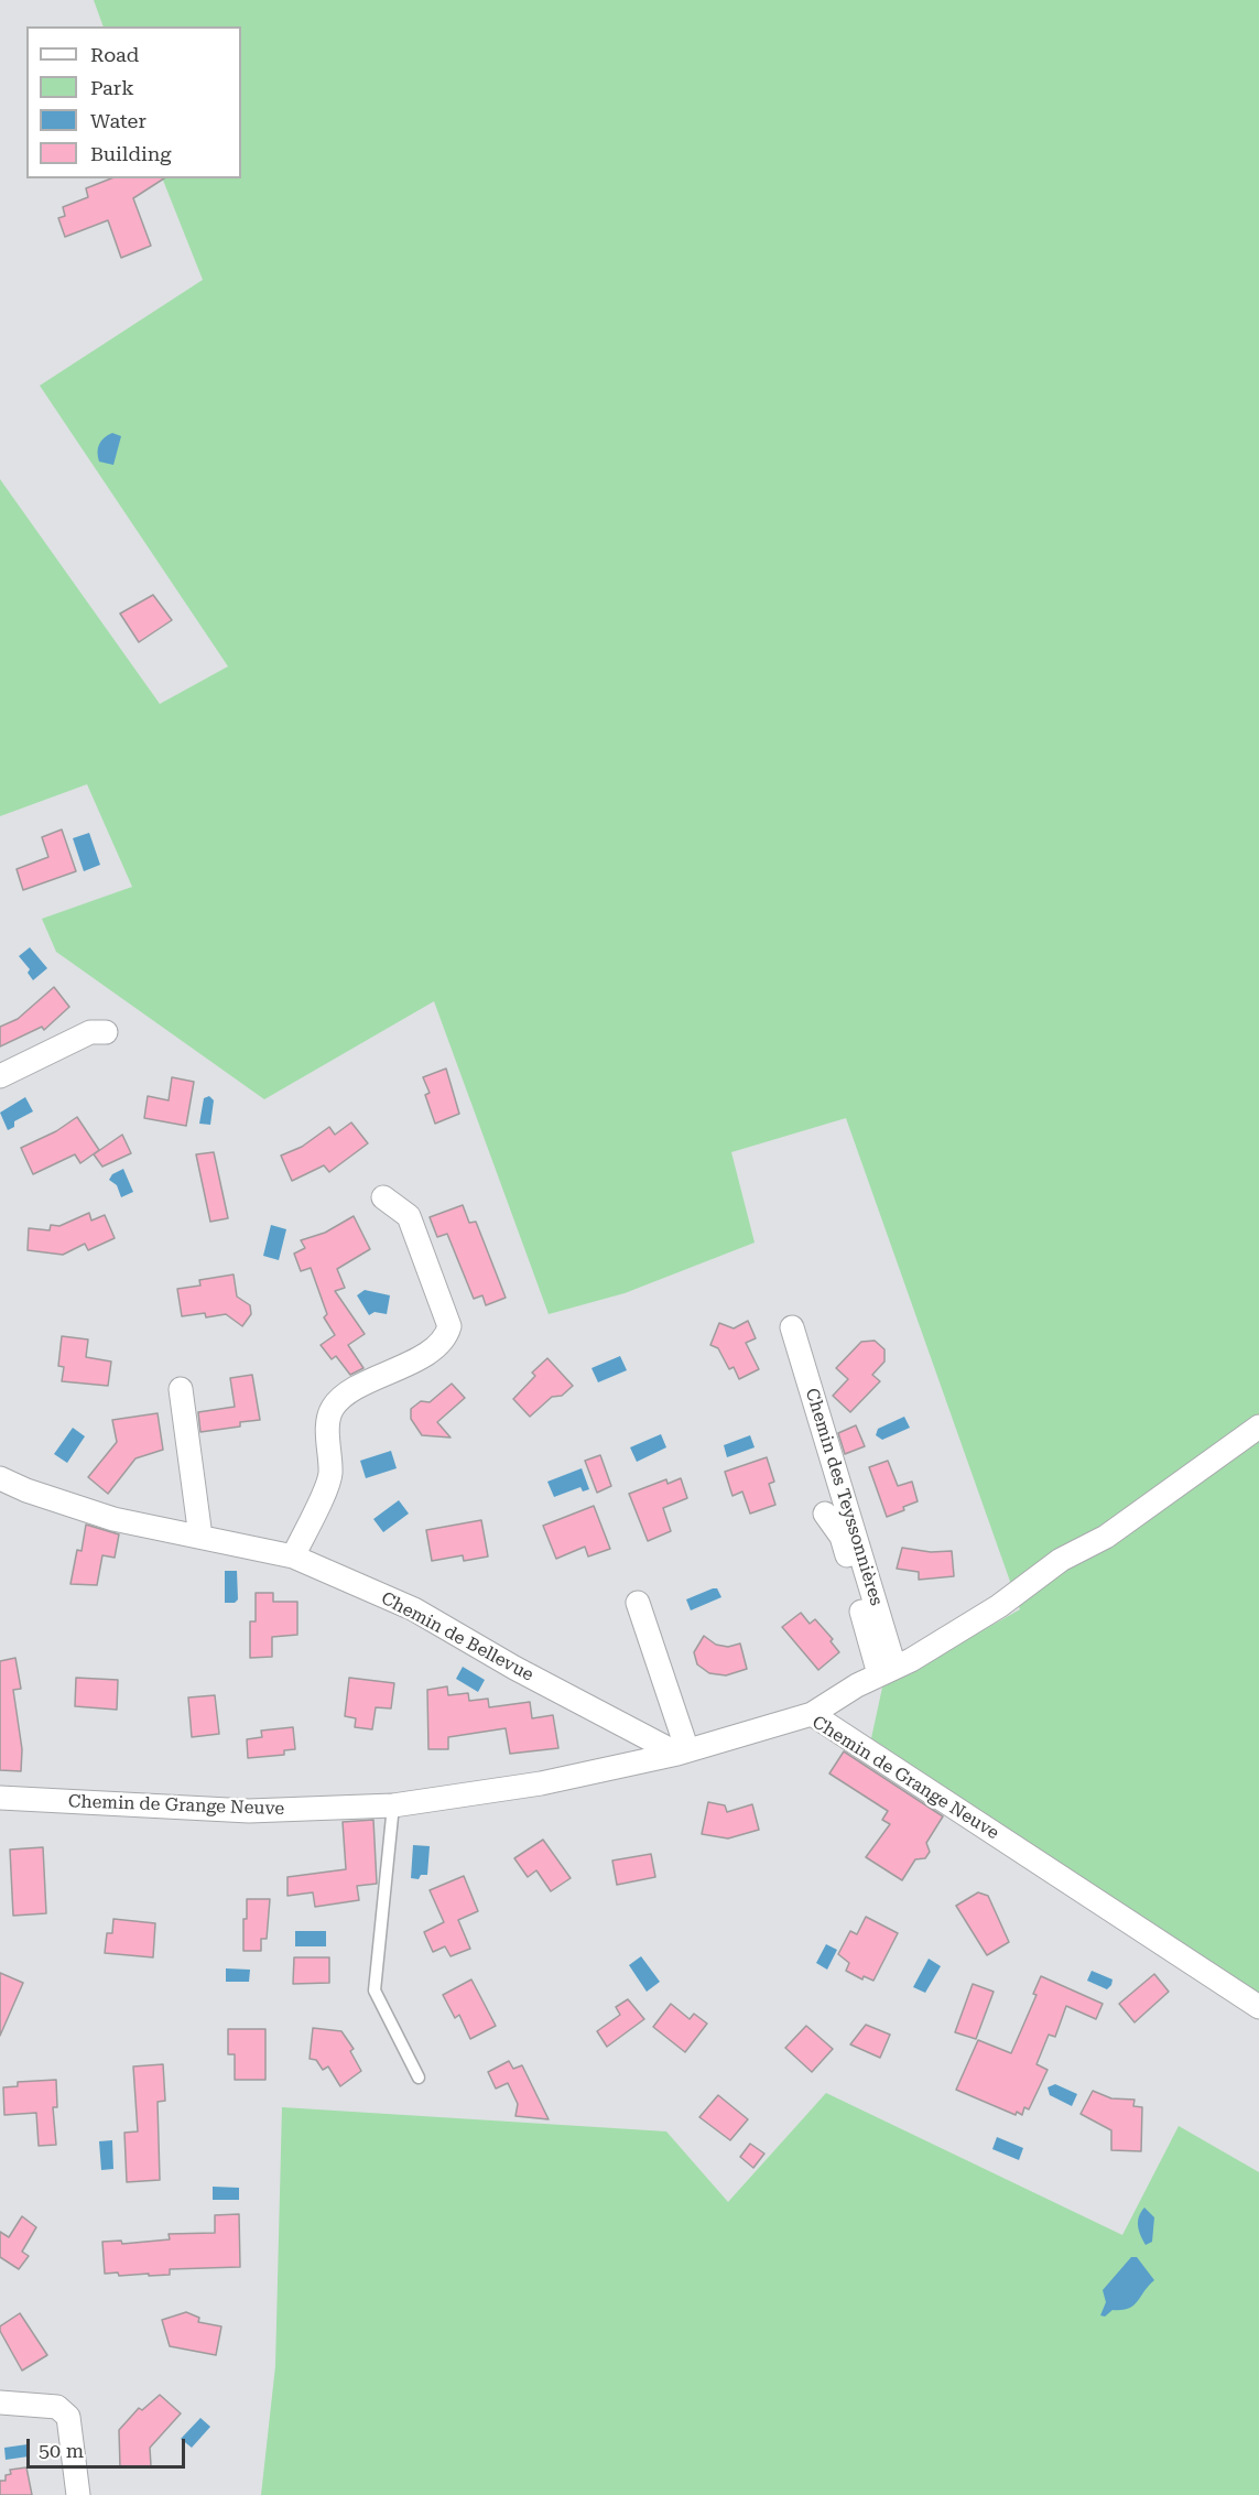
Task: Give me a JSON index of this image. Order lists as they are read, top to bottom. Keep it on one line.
{"streets":{"street":["Chemin des Teyssonnières","Chemin de Bellevue","Chemin de Grange Neuve"]},"crossings":[["Chemin de Bellevue","Chemin de Grange Neuve"]],"legend":["Road","Park","Water","Building"],"scale_bar":"50 m"}
